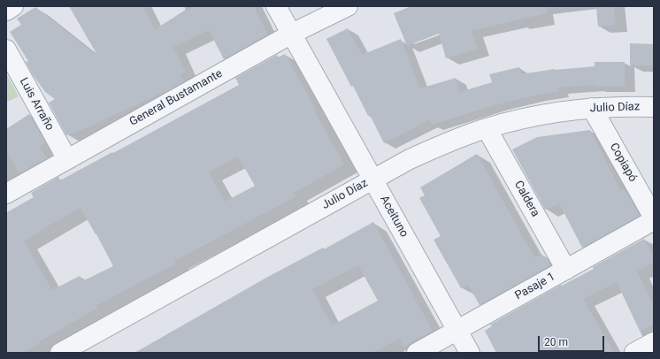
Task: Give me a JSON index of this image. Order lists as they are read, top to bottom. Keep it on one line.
{"streets":{"street":["General Bustamante","Luis Arraño","Julio Díaz","Copiapó","Caldera","Aceituno","Pasaje 1"]},"crossings":[["General Bustamante","Luis Arraño"],["General Bustamante","Aceituno"],["Julio Díaz","Copiapó"],["Julio Díaz","Caldera"],["Julio Díaz","Aceituno"],["Copiapó","Pasaje 1"],["Caldera","Pasaje 1"],["Aceituno","Pasaje 1"]],"scale_bar":"20 m"}
